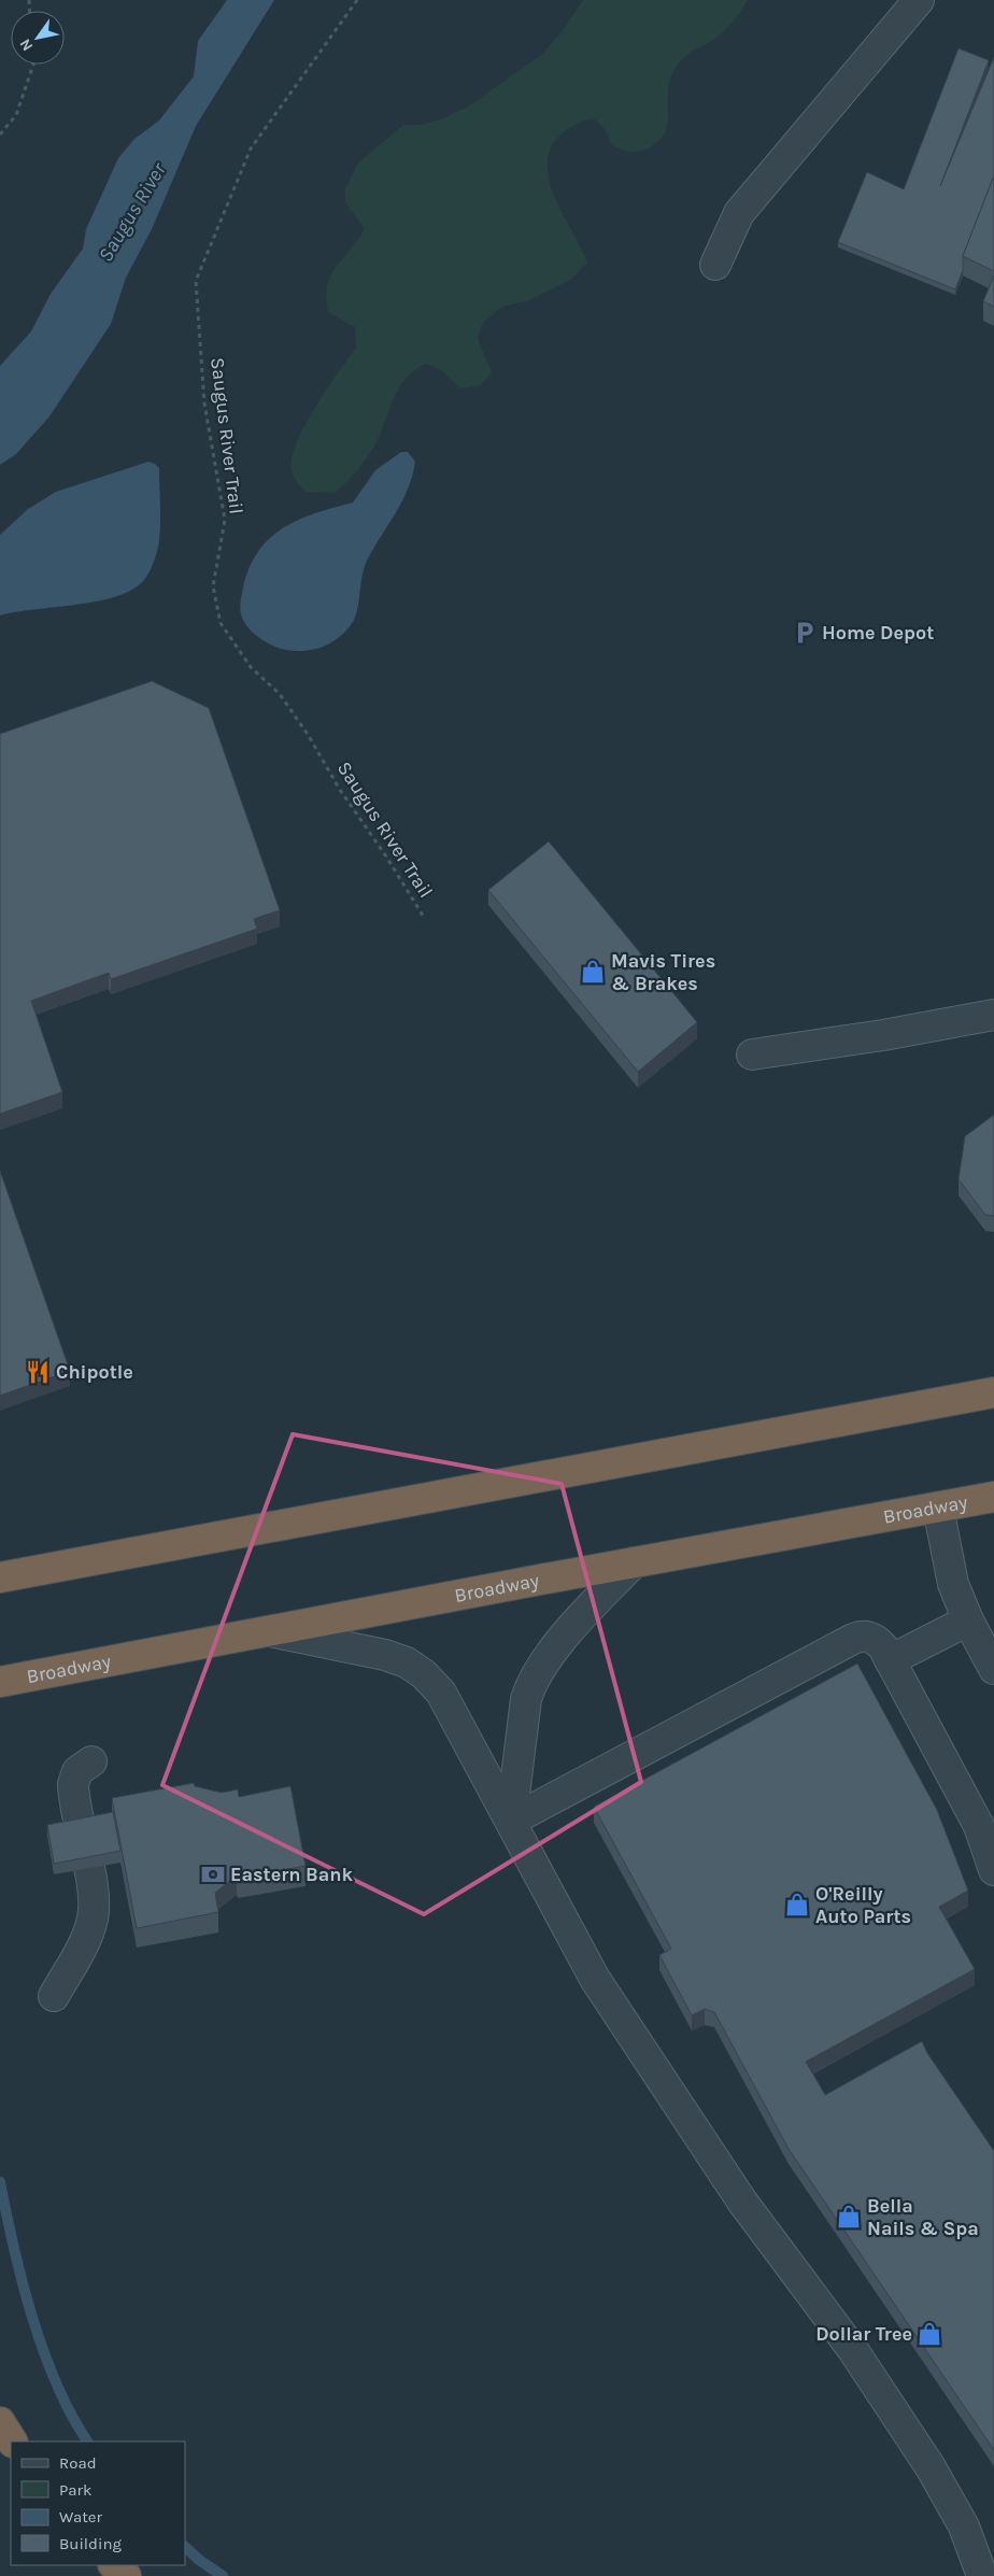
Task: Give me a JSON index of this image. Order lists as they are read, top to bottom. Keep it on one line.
{"streets":{"highway":["Broadway"],"path":["Saugus River Trail"]},"water":["Saugus River"],"places":{"parking":["Home Depot"],"shop":["Mavis Tires & Brakes","O'Reilly Auto Parts","Bella Nails & Spa","Dollar Tree"],"restaurant":["Chipotle"],"bank":["Eastern Bank"]},"legend":["Road","Park","Water","Building"],"north":"bottom left"}
